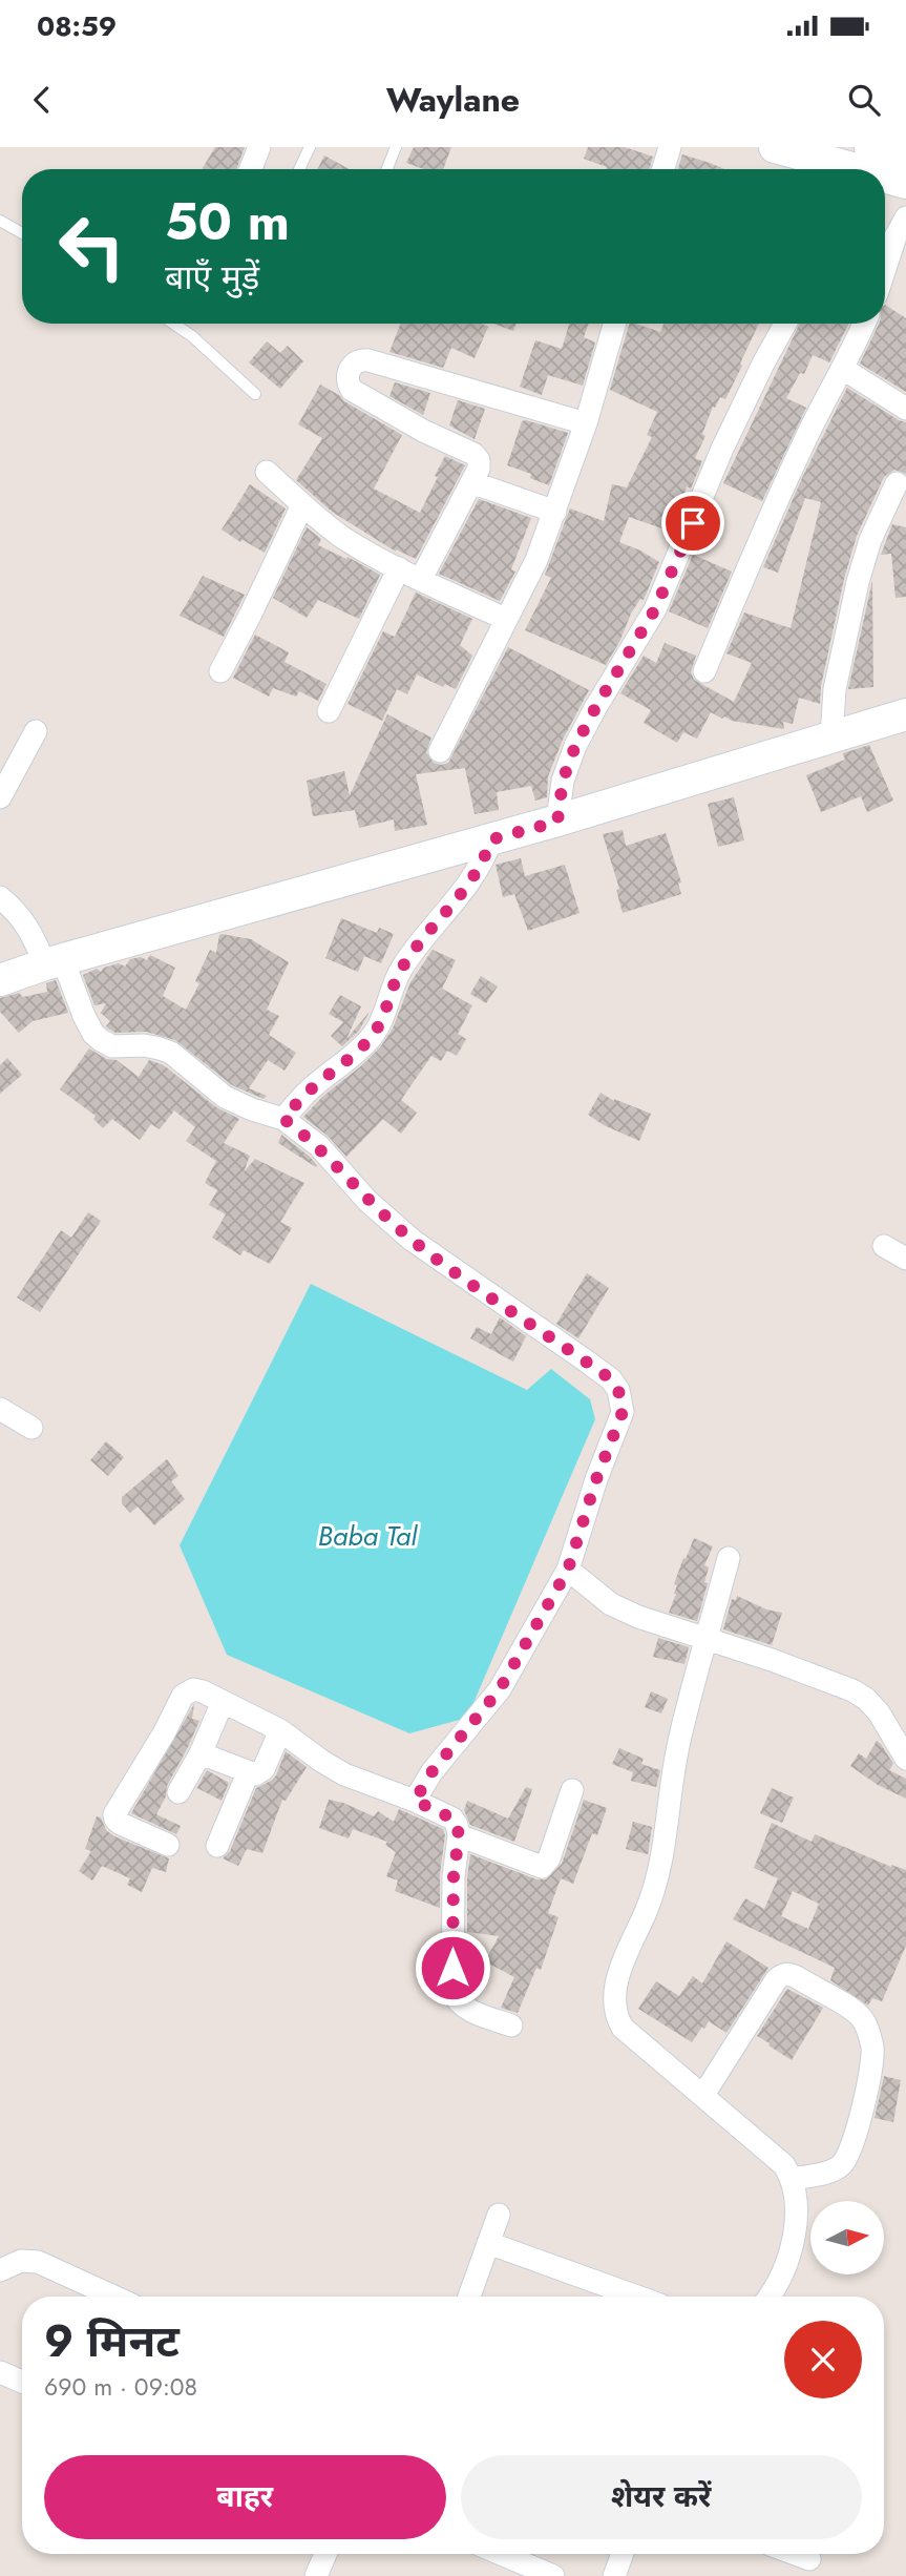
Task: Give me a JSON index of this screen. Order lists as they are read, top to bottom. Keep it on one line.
{"water":["Baba Tal"],"north":"right","page":{"status":"08:59","header":"Waylane","turn":["50 m","बाएँ मुड़ें"],"heading":["9 मिनट","690 m · 09:08"],"buttons":["बाहर","शेयर करें"]}}
